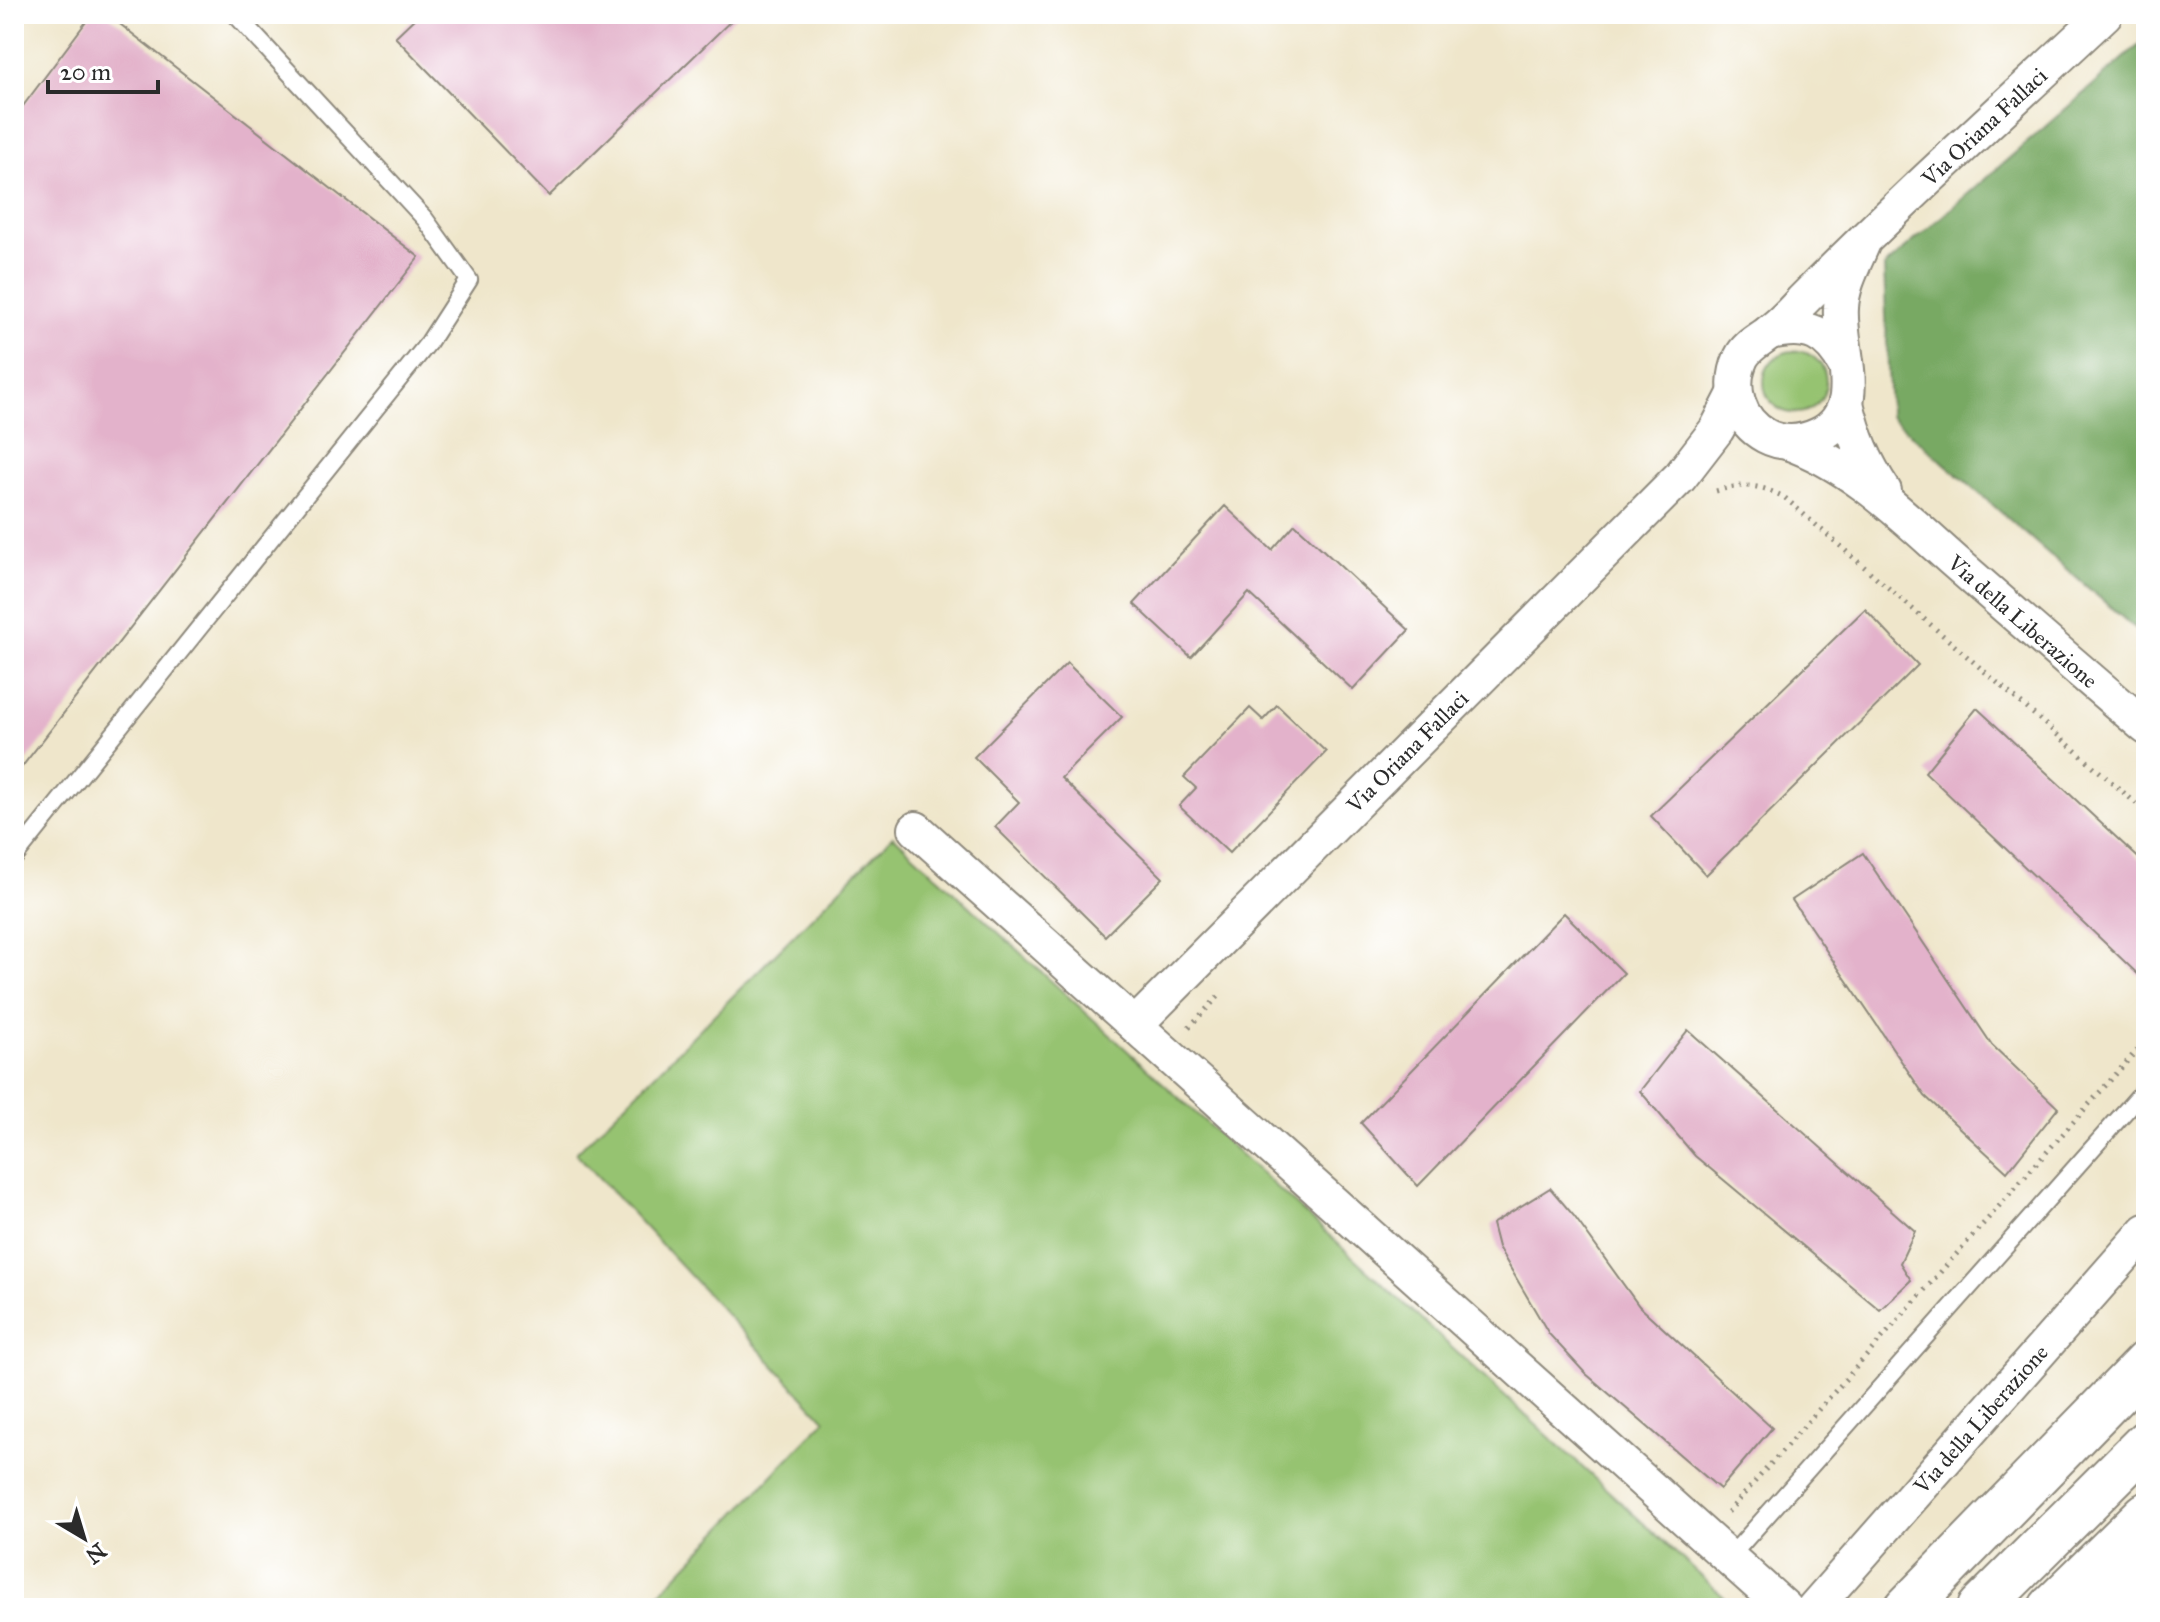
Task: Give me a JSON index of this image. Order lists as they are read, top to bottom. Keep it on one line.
{"streets":{"street":["Via Oriana Fallaci","Via della Liberazione"]},"crossings":[["Via Oriana Fallaci","Via della Liberazione"]],"scale_bar":"20 m","north":"bottom right"}
